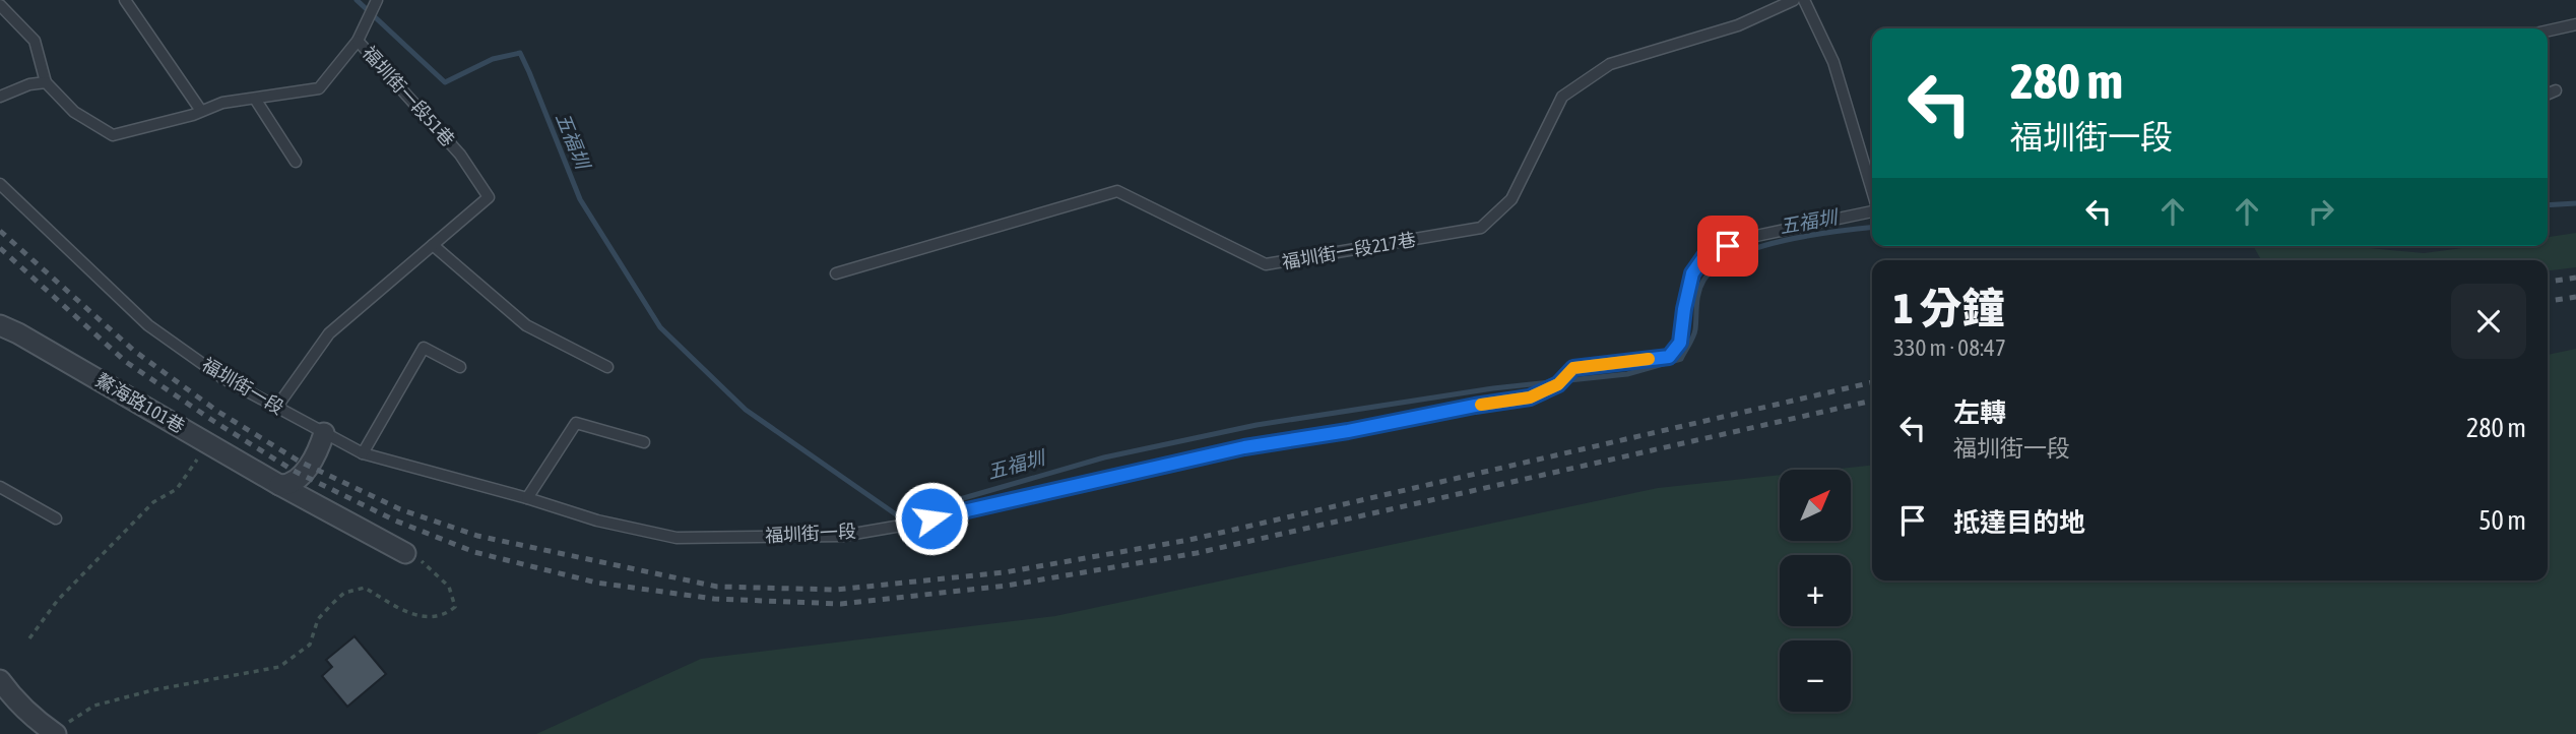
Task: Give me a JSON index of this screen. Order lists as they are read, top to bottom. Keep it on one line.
{"streets":{"street":["鰲海路101巷"],"lane":["福圳街一段51巷","福圳街一段217巷","福圳街一段"]},"crossings":[["福圳街一段51巷","福圳街一段"]],"water":["五福圳"],"north":"top right","page":{"turn":["280 m","福圳街一段"],"heading":["1 分鐘","330 m · 08:47"],"list":[{"name":"左轉","note":"福圳街一段","value":"280 m"},{"name":"抵達目的地","value":"50 m"}],"map_buttons":["+","−"]}}
